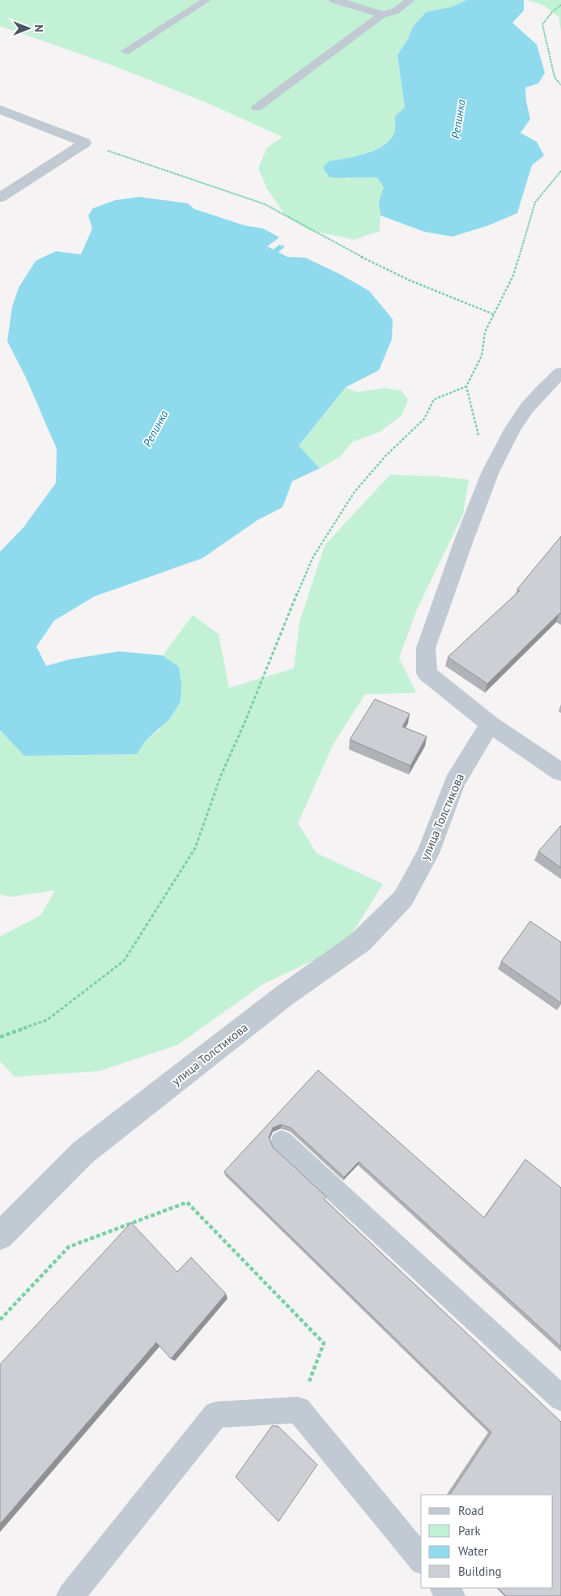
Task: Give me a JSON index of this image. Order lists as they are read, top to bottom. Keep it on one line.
{"streets":{"street":["улица Толстикова"]},"water":["Репинка"],"legend":["Road","Park","Water","Building"],"north":"right"}
